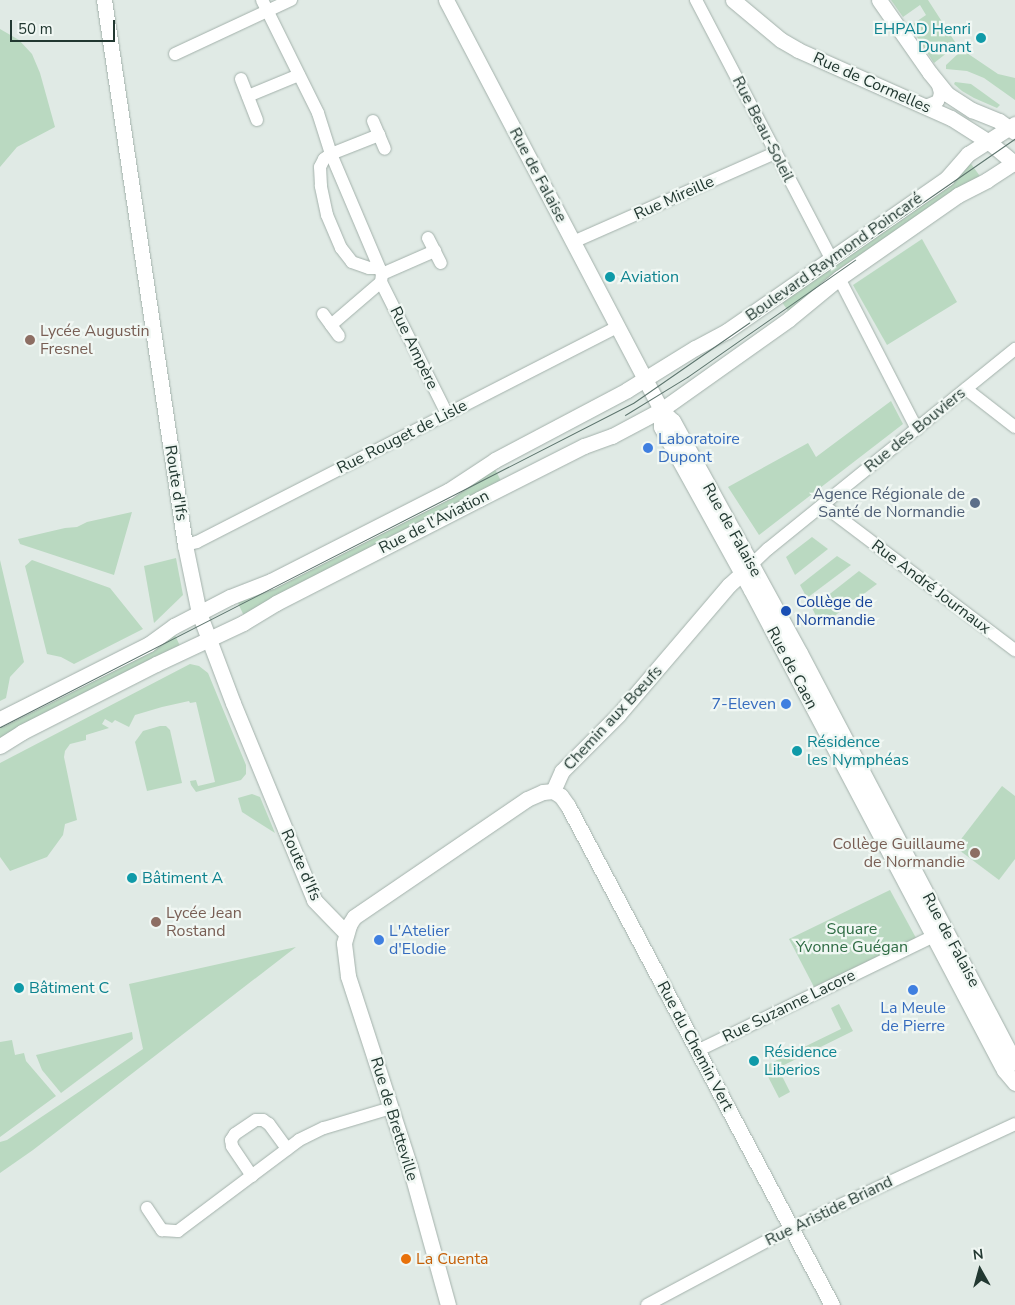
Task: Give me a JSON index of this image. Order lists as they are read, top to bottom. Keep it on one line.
{"streets":{"main road":["Rue de Cormelles","Rue de Falaise","Boulevard Raymond Poincaré","Route d'Ifs","Rue de l'Aviation","Rue de Caen","Chemin aux Bœufs","Rue du Chemin Vert","Rue de Bretteville"],"street":["Rue Beau-Soleil","Rue Mireille","Rue Ampère","Rue des Bouviers","Rue Rouget de Lisle","Rue André Journaux","Rue Suzanne Lacore","Rue Aristide Briand"]},"crossings":[["Rue de Cormelles","Boulevard Raymond Poincaré"],["Rue Beau-Soleil","Rue Mireille"],["Rue Beau-Soleil","Boulevard Raymond Poincaré"],["Rue de Falaise","Rue Mireille"],["Rue de Falaise","Boulevard Raymond Poincaré"],["Rue de Falaise","Rue des Bouviers"],["Rue de Falaise","Rue Rouget de Lisle"],["Rue de Falaise","Rue de l'Aviation"],["Rue de Falaise","Rue de Caen"],["Rue de Falaise","Chemin aux Bœufs"],["Boulevard Raymond Poincaré","Rue de l'Aviation"],["Boulevard Raymond Poincaré","Rue de Caen"],["Rue Ampère","Rue Rouget de Lisle"],["Rue des Bouviers","Rue André Journaux"],["Rue des Bouviers","Rue de Caen"],["Rue des Bouviers","Chemin aux Bœufs"],["Rue Rouget de Lisle","Route d'Ifs"],["Route d'Ifs","Rue de l'Aviation"],["Route d'Ifs","Rue de Bretteville"],["Rue de l'Aviation","Rue de Caen"],["Rue de Caen","Chemin aux Bœufs"],["Rue de Caen","Rue Suzanne Lacore"],["Chemin aux Bœufs","Rue du Chemin Vert"],["Rue Suzanne Lacore","Rue du Chemin Vert"],["Rue du Chemin Vert","Rue Aristide Briand"]],"parks":["Square Yvonne Guégan"],"places":["EHPAD Henri Dunant","Aviation","Lycée Augustin Fresnel","Laboratoire Dupont","Agence Régionale de Santé de Normandie","Collège de Normandie","7-Eleven","Résidence les Nymphéas","Collège Guillaume de Normandie","Bâtiment A","Lycée Jean Rostand","L'Atelier d'Elodie","Bâtiment C","La Meule de Pierre","Résidence Liberios","La Cuenta"],"scale_bar":"50 m","north":"top"}
